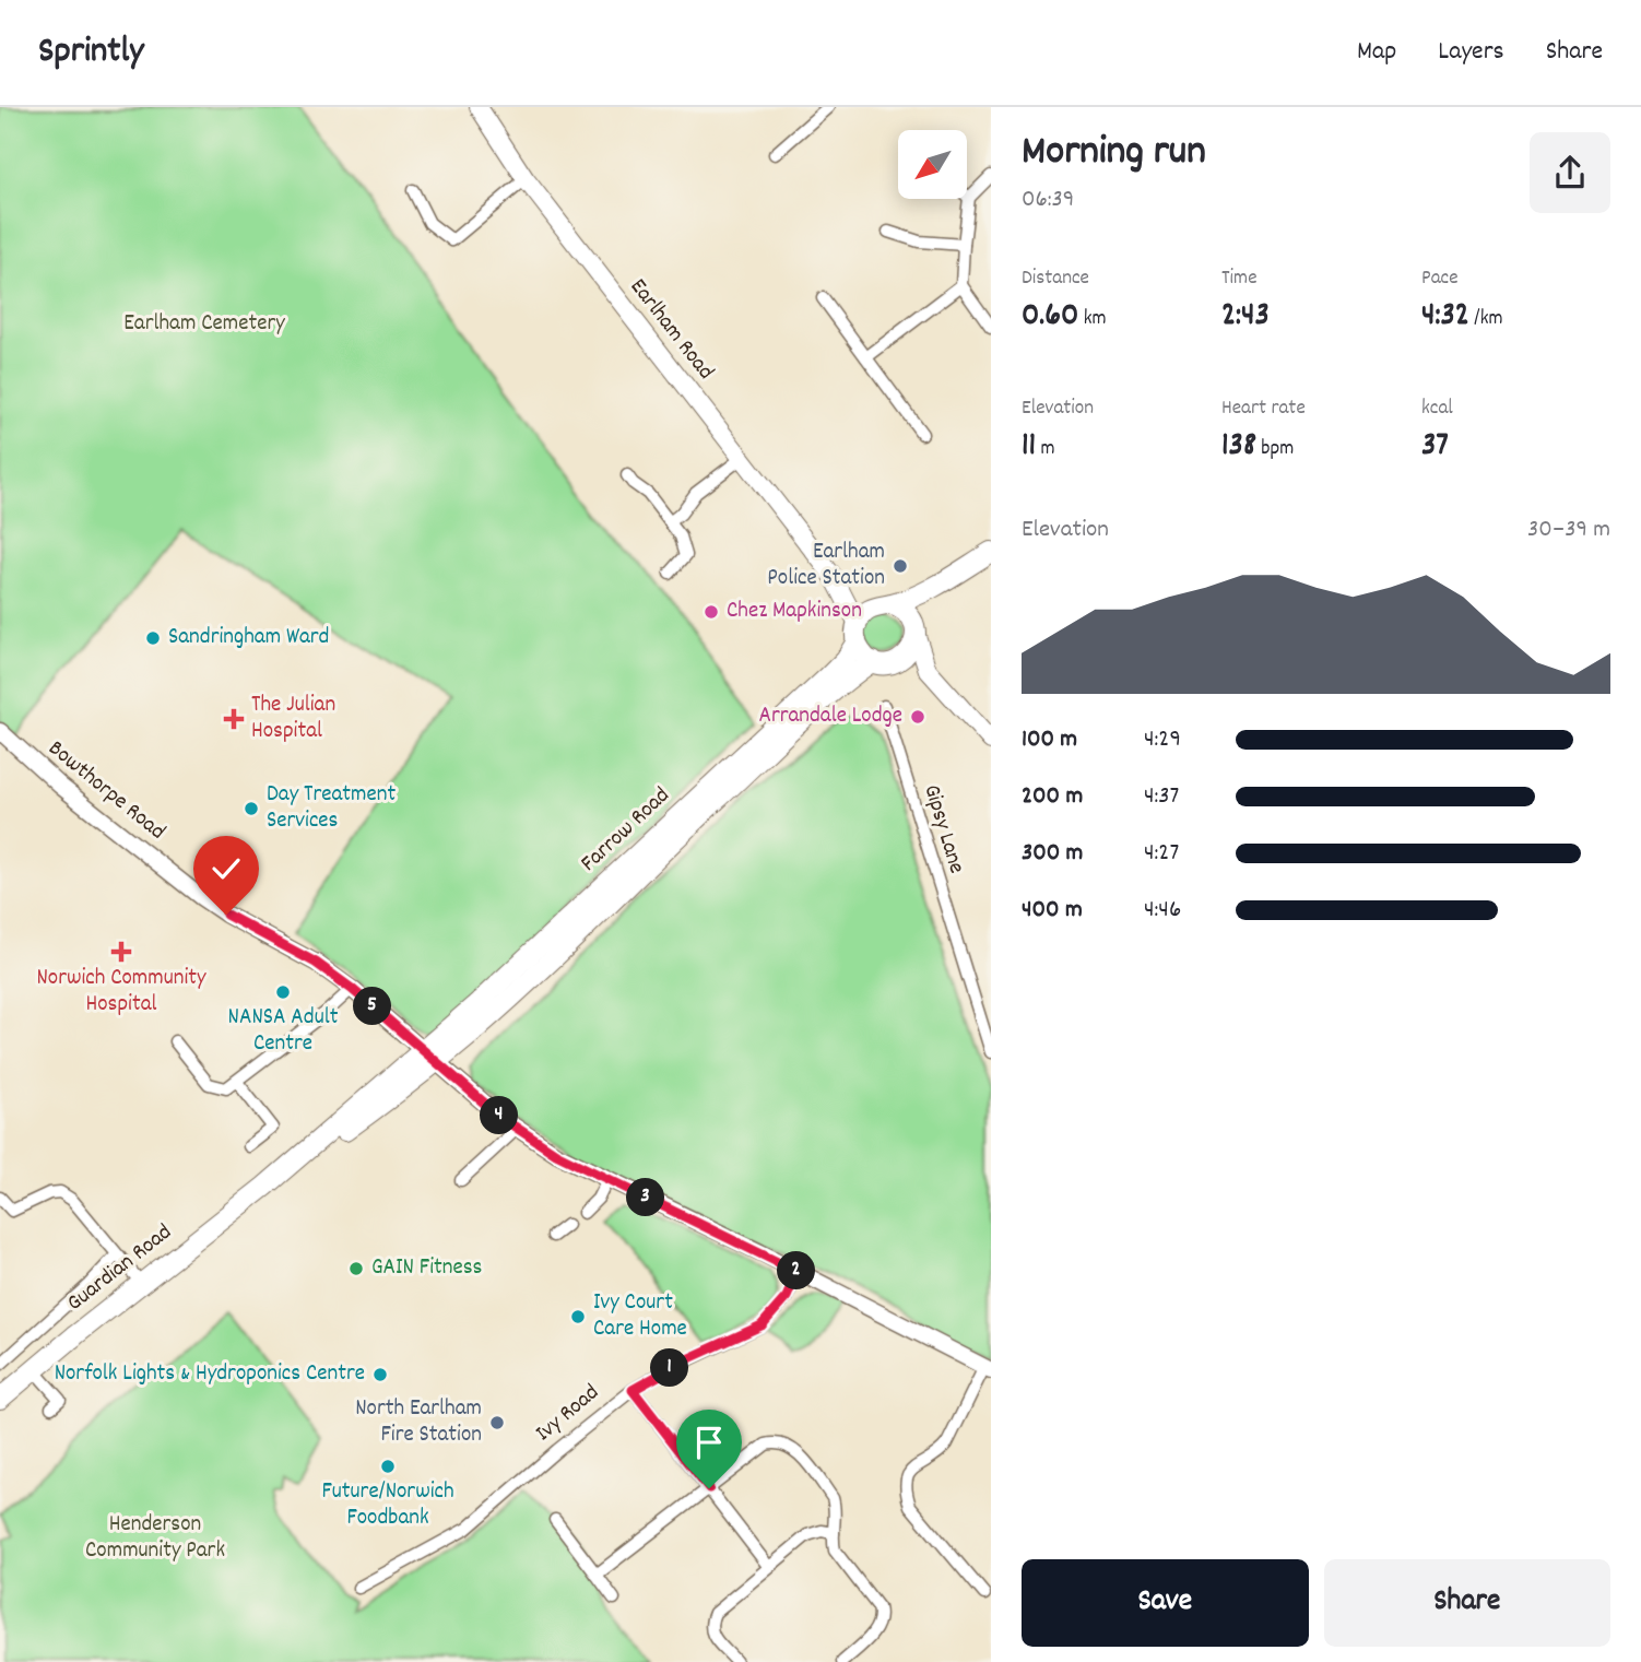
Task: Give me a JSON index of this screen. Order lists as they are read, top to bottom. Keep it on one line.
{"streets":{"highway":["Farrow Road","Guardian Road"],"main road":["Earlham Road"],"street":["Bowthorpe Road","Gipsy Lane","Ivy Road"]},"crossings":[["Earlham Road","Farrow Road"],["Bowthorpe Road","Farrow Road"],["Bowthorpe Road","Guardian Road"],["Bowthorpe Road","Ivy Road"],["Farrow Road","Guardian Road"]],"parks":["Earlham Cemetery","Henderson Community Park"],"places":{"other":["Earlham Police Station","Chez Mapkinson","Sandringham Ward","Arrandale Lodge","Day Treatment Services","NANSA Adult Centre","GAIN Fitness","Ivy Court Care Home","Norfolk Lights & Hydroponics Centre","North Earlham Fire Station","Future/Norwich Foodbank"],"health":["The Julian Hospital","Norwich Community Hospital"]},"north":"bottom left","page":{"header":"Sprintly","nav":["Map","Layers","Share"],"heading":["Morning run","06:39"],"stats":[["Distance","0.60 km"],["Time","2:43"],["Pace","4:32 /km"],["Elevation","11 m"],["Heart rate","138 bpm"],["kcal","37"]],"chart":["Elevation","30–39 m"],"list":[{"name":"100 m","note":"4:29"},{"name":"200 m","note":"4:37"},{"name":"300 m","note":"4:27"},{"name":"400 m","note":"4:46"}],"pins":["5","4","3","2","1"],"buttons":["Save","Share"]}}
